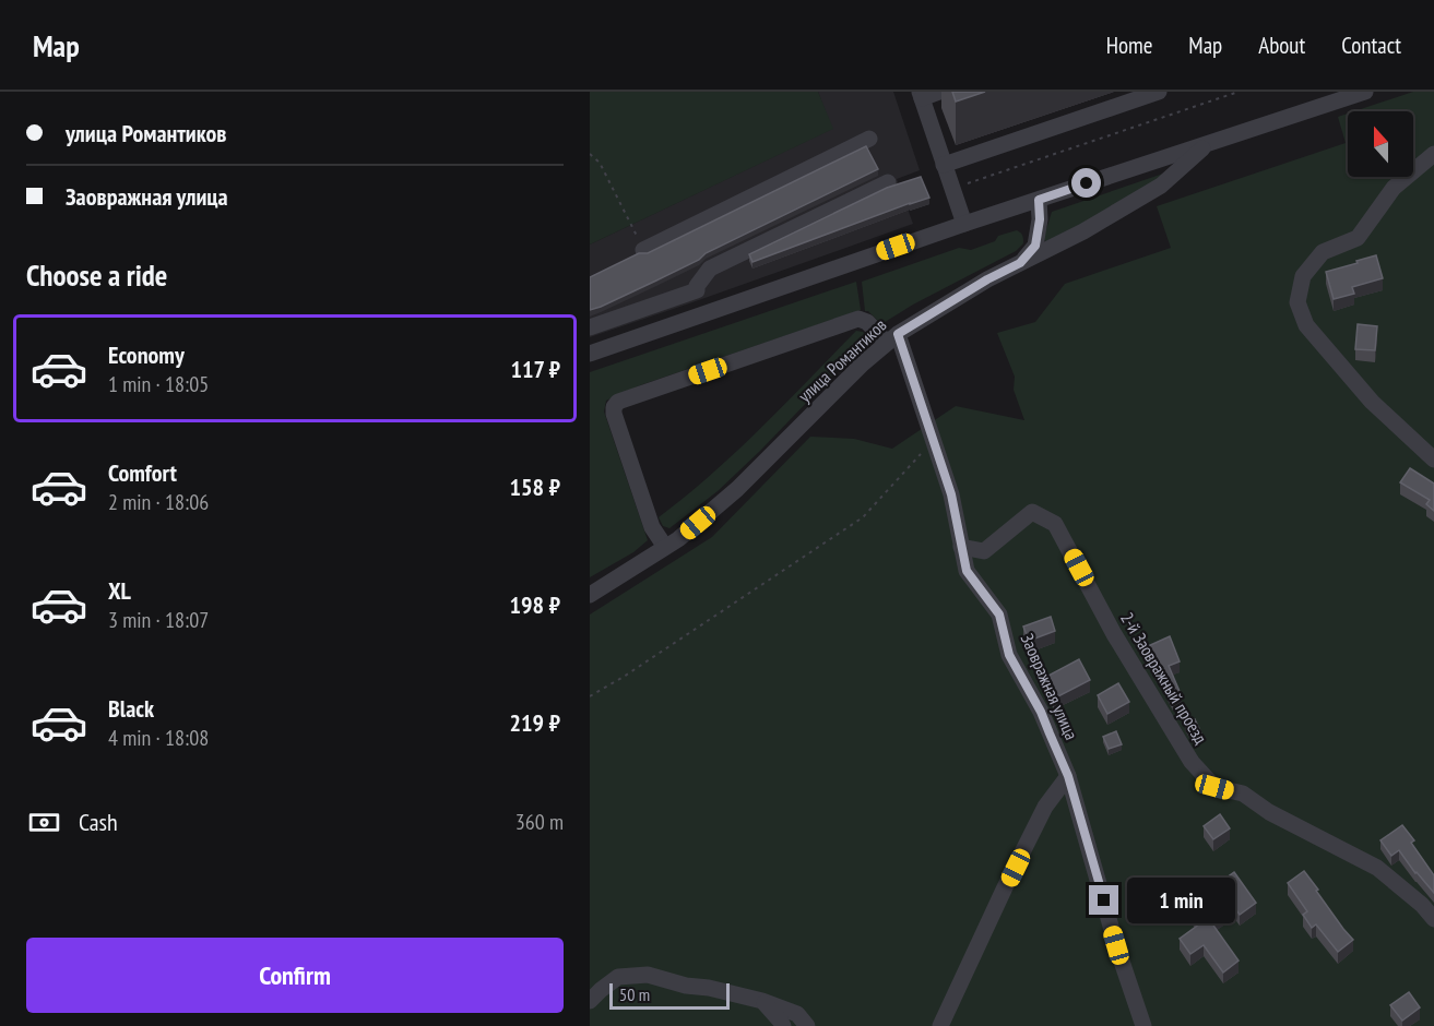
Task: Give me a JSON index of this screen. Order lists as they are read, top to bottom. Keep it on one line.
{"streets":{"street":["улица Романтиков","2-й Заовражный проезд","Заовражная улица"]},"crossings":[["улица Романтиков","Заовражная улица"],["2-й Заовражный проезд","Заовражная улица"]],"scale_bar":"50 m","north":"top","page":{"header":"Map","nav":["Home","Map","About","Contact"],"banner":["улица Романтиков","Заовражная улица"],"heading":"Choose a ride","list":[{"name":"Economy","note":"1 min · 18:05","value":"117 ₽"},{"name":"Comfort","note":"2 min · 18:06","value":"158 ₽"},{"name":"XL","note":"3 min · 18:07","value":"198 ₽"},{"name":"Black","note":"4 min · 18:08","value":"219 ₽"}],"pay":["Cash","360 m"],"bubble":"1 min","buttons":"Confirm","scale":"50 m"}}
